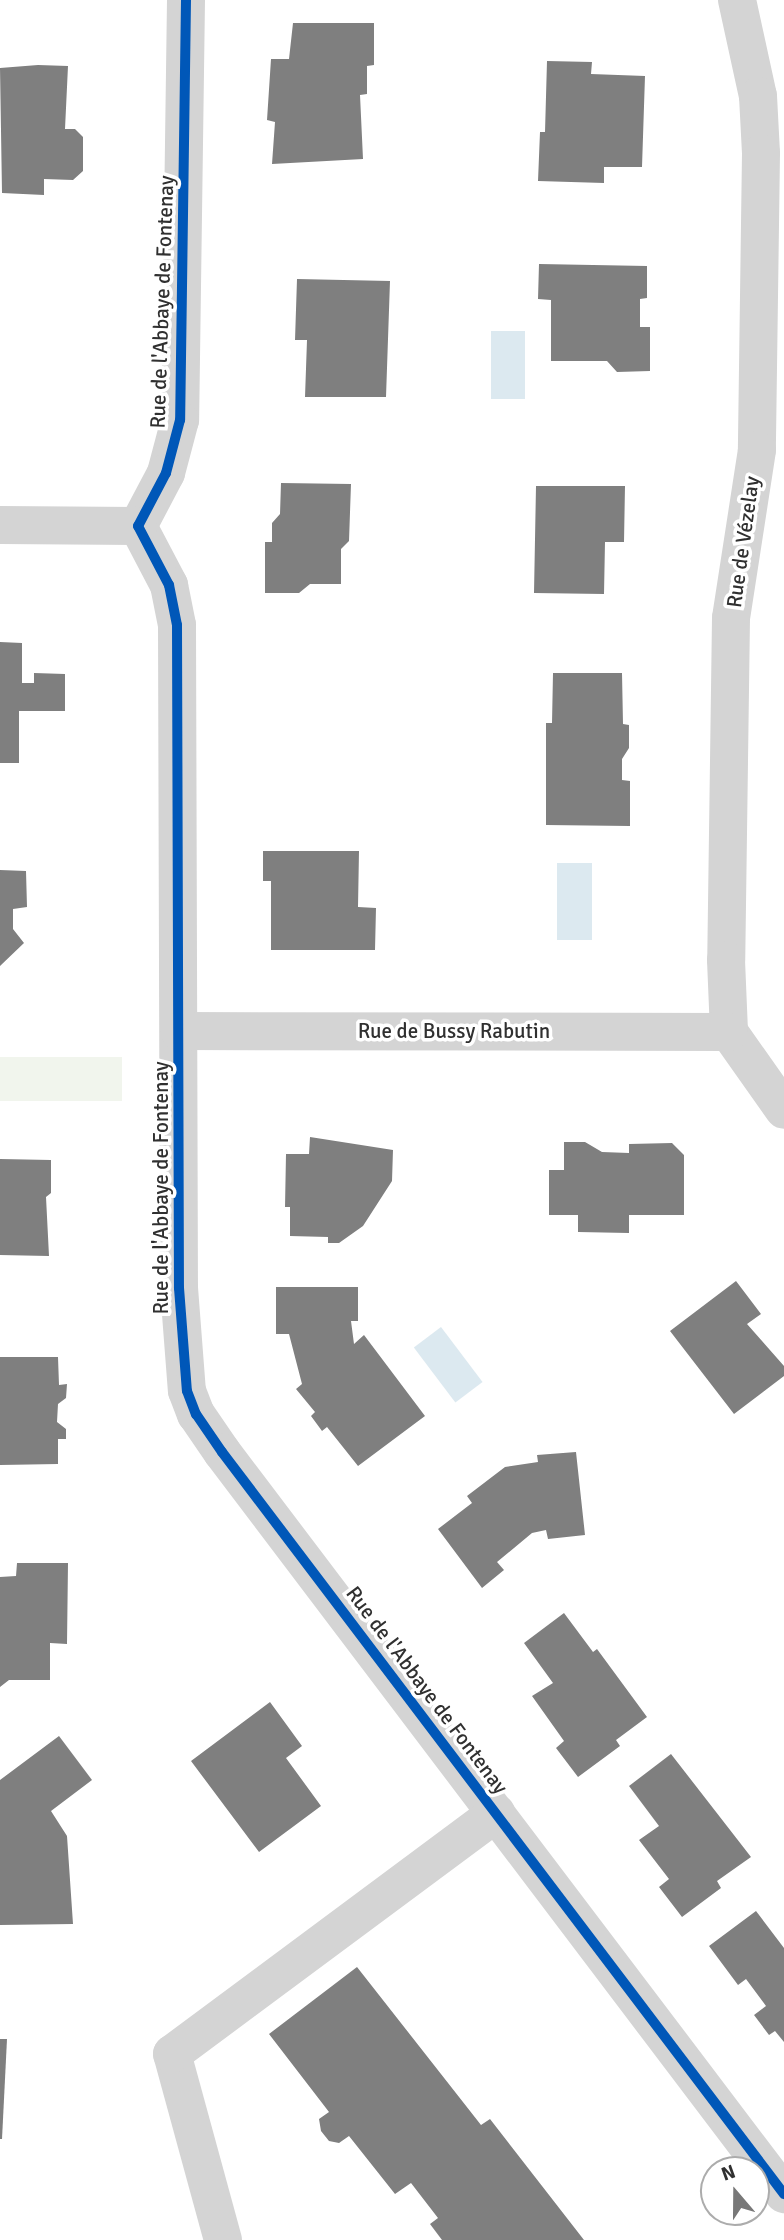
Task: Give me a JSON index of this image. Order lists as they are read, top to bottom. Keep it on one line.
{"streets":{"street":["Rue de l'Abbaye de Fontenay","Rue de Vézelay","Rue de Bussy Rabutin"]},"crossings":[["Rue de l'Abbaye de Fontenay","Rue de Bussy Rabutin"],["Rue de Vézelay","Rue de Bussy Rabutin"]],"north":"top"}
